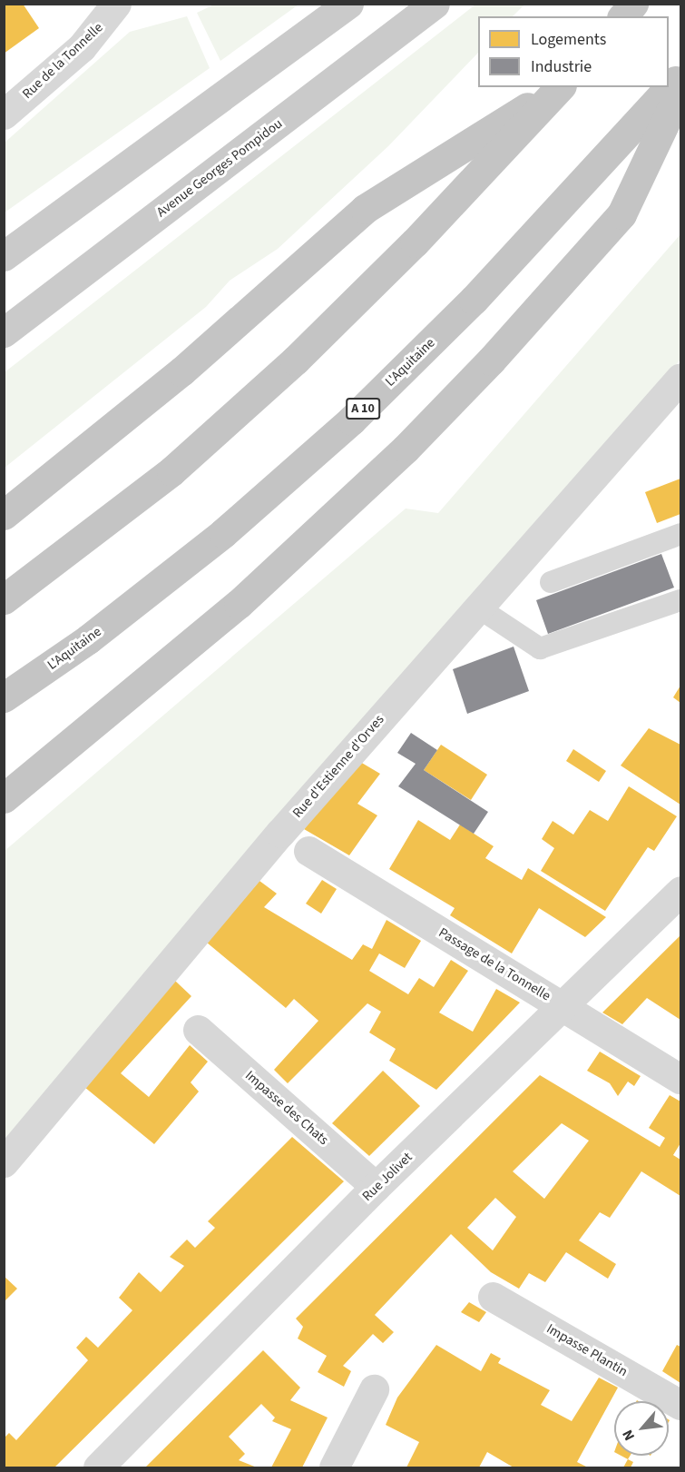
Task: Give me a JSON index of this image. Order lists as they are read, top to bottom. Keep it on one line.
{"streets":{"highway":["L'Aquitaine","A 10"],"main road":["Avenue Georges Pompidou"],"street":["Rue de la Tonnelle","Rue d'Estienne d'Orves","Passage de la Tonnelle","Impasse des Chats","Rue Jolivet","Impasse Plantin"]},"crossings":[["Passage de la Tonnelle","Rue Jolivet"],["Impasse des Chats","Rue Jolivet"]],"legend":["Logements","Industrie"],"north":"bottom left"}
